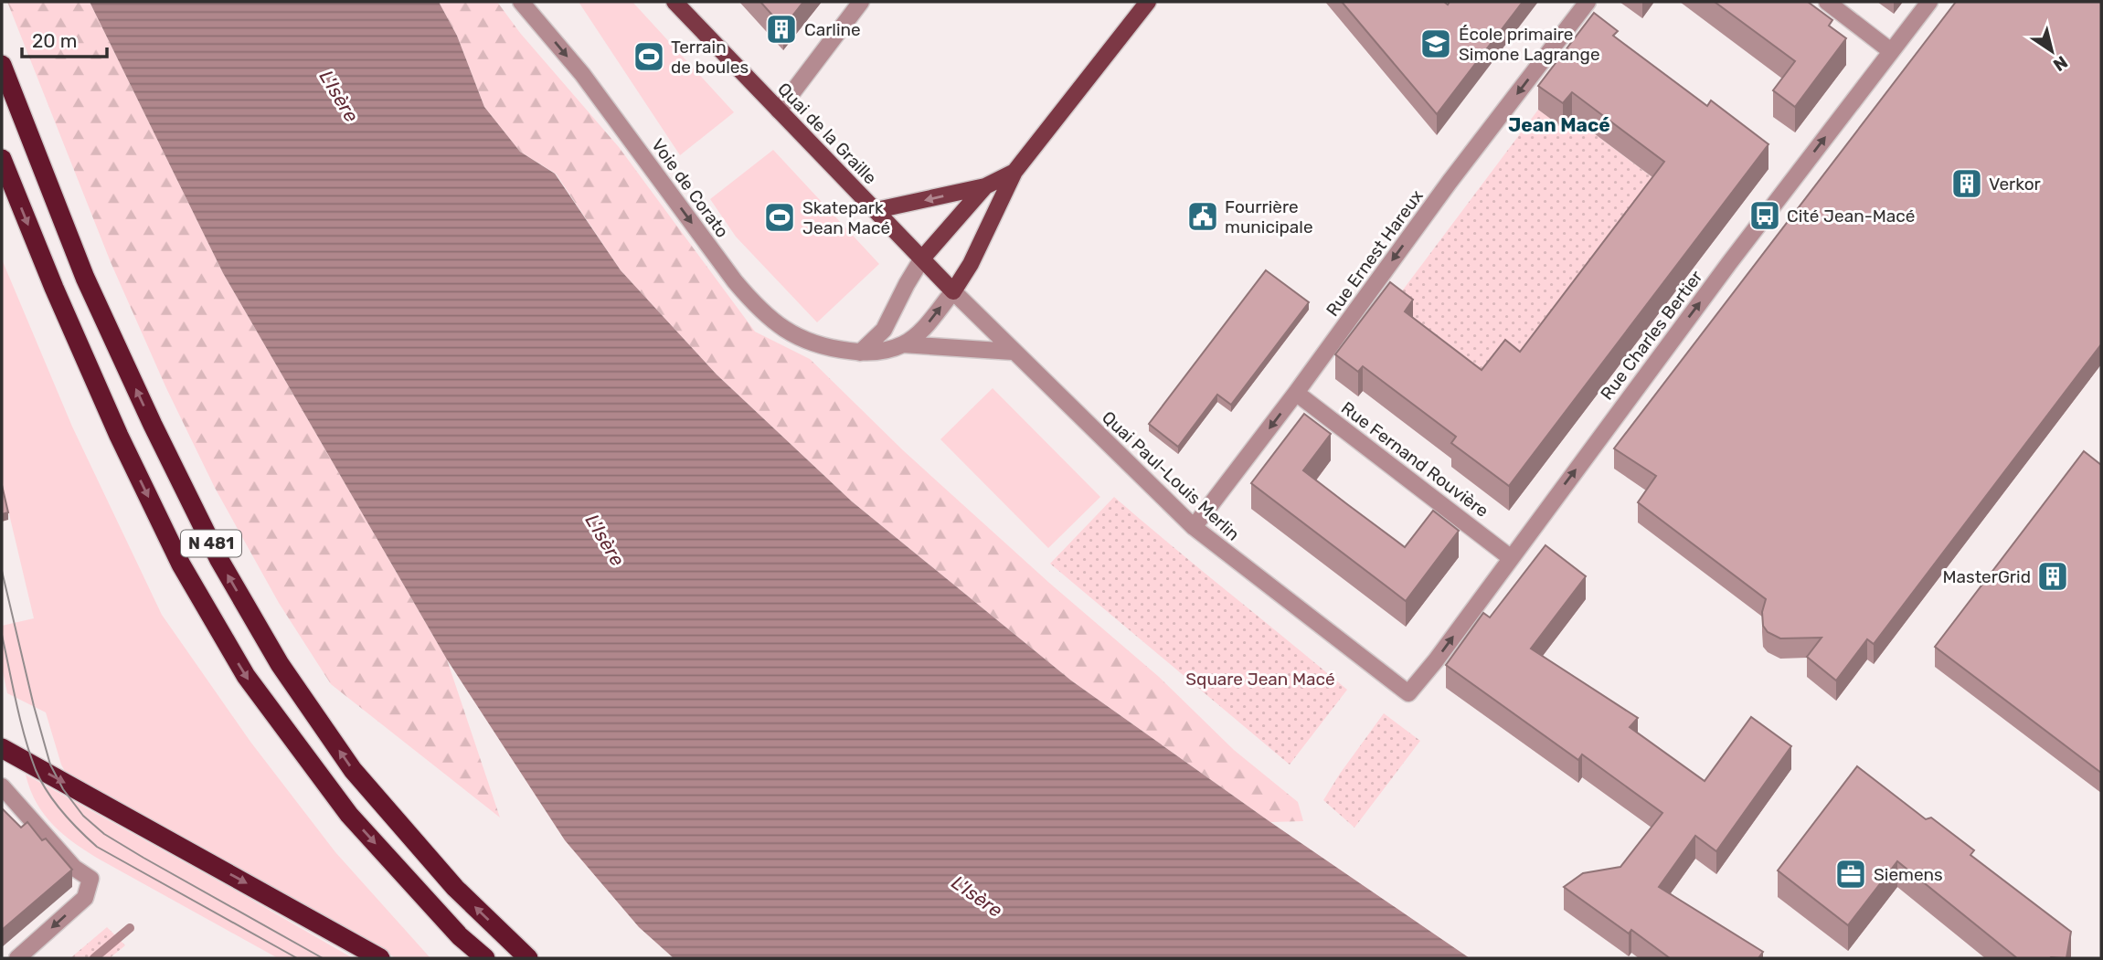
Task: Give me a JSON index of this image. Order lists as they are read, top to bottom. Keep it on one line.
{"streets":{"highway":["N 481"],"main road":["Quai de la Graille"],"street":["Voie de Corato","Rue Ernest Hareux","Rue Charles Bertier","Rue Fernand Rouvière","Quai Paul-Louis Merlin"]},"crossings":[["Quai de la Graille","Voie de Corato"],["Quai de la Graille","Quai Paul-Louis Merlin"],["Voie de Corato","Quai Paul-Louis Merlin"],["Rue Ernest Hareux","Rue Fernand Rouvière"],["Rue Ernest Hareux","Quai Paul-Louis Merlin"],["Rue Charles Bertier","Rue Fernand Rouvière"],["Rue Charles Bertier","Quai Paul-Louis Merlin"]],"one_way":["Voie de Corato","Rue Ernest Hareux","Rue Charles Bertier"],"districts":["Jean Macé"],"water":["L'Isère"],"parks":["Square Jean Macé"],"places":{"building":["Carline","Verkor","MasterGrid"],"school or university":["École primaire Simone Lagrange"],"sports":["Terrain de boules","Skatepark Jean Macé"],"bus stop":["Cité Jean-Macé"],"public building":["Fourrière municipale"],"office":["Siemens"]},"scale_bar":"20 m","north":"bottom right"}
